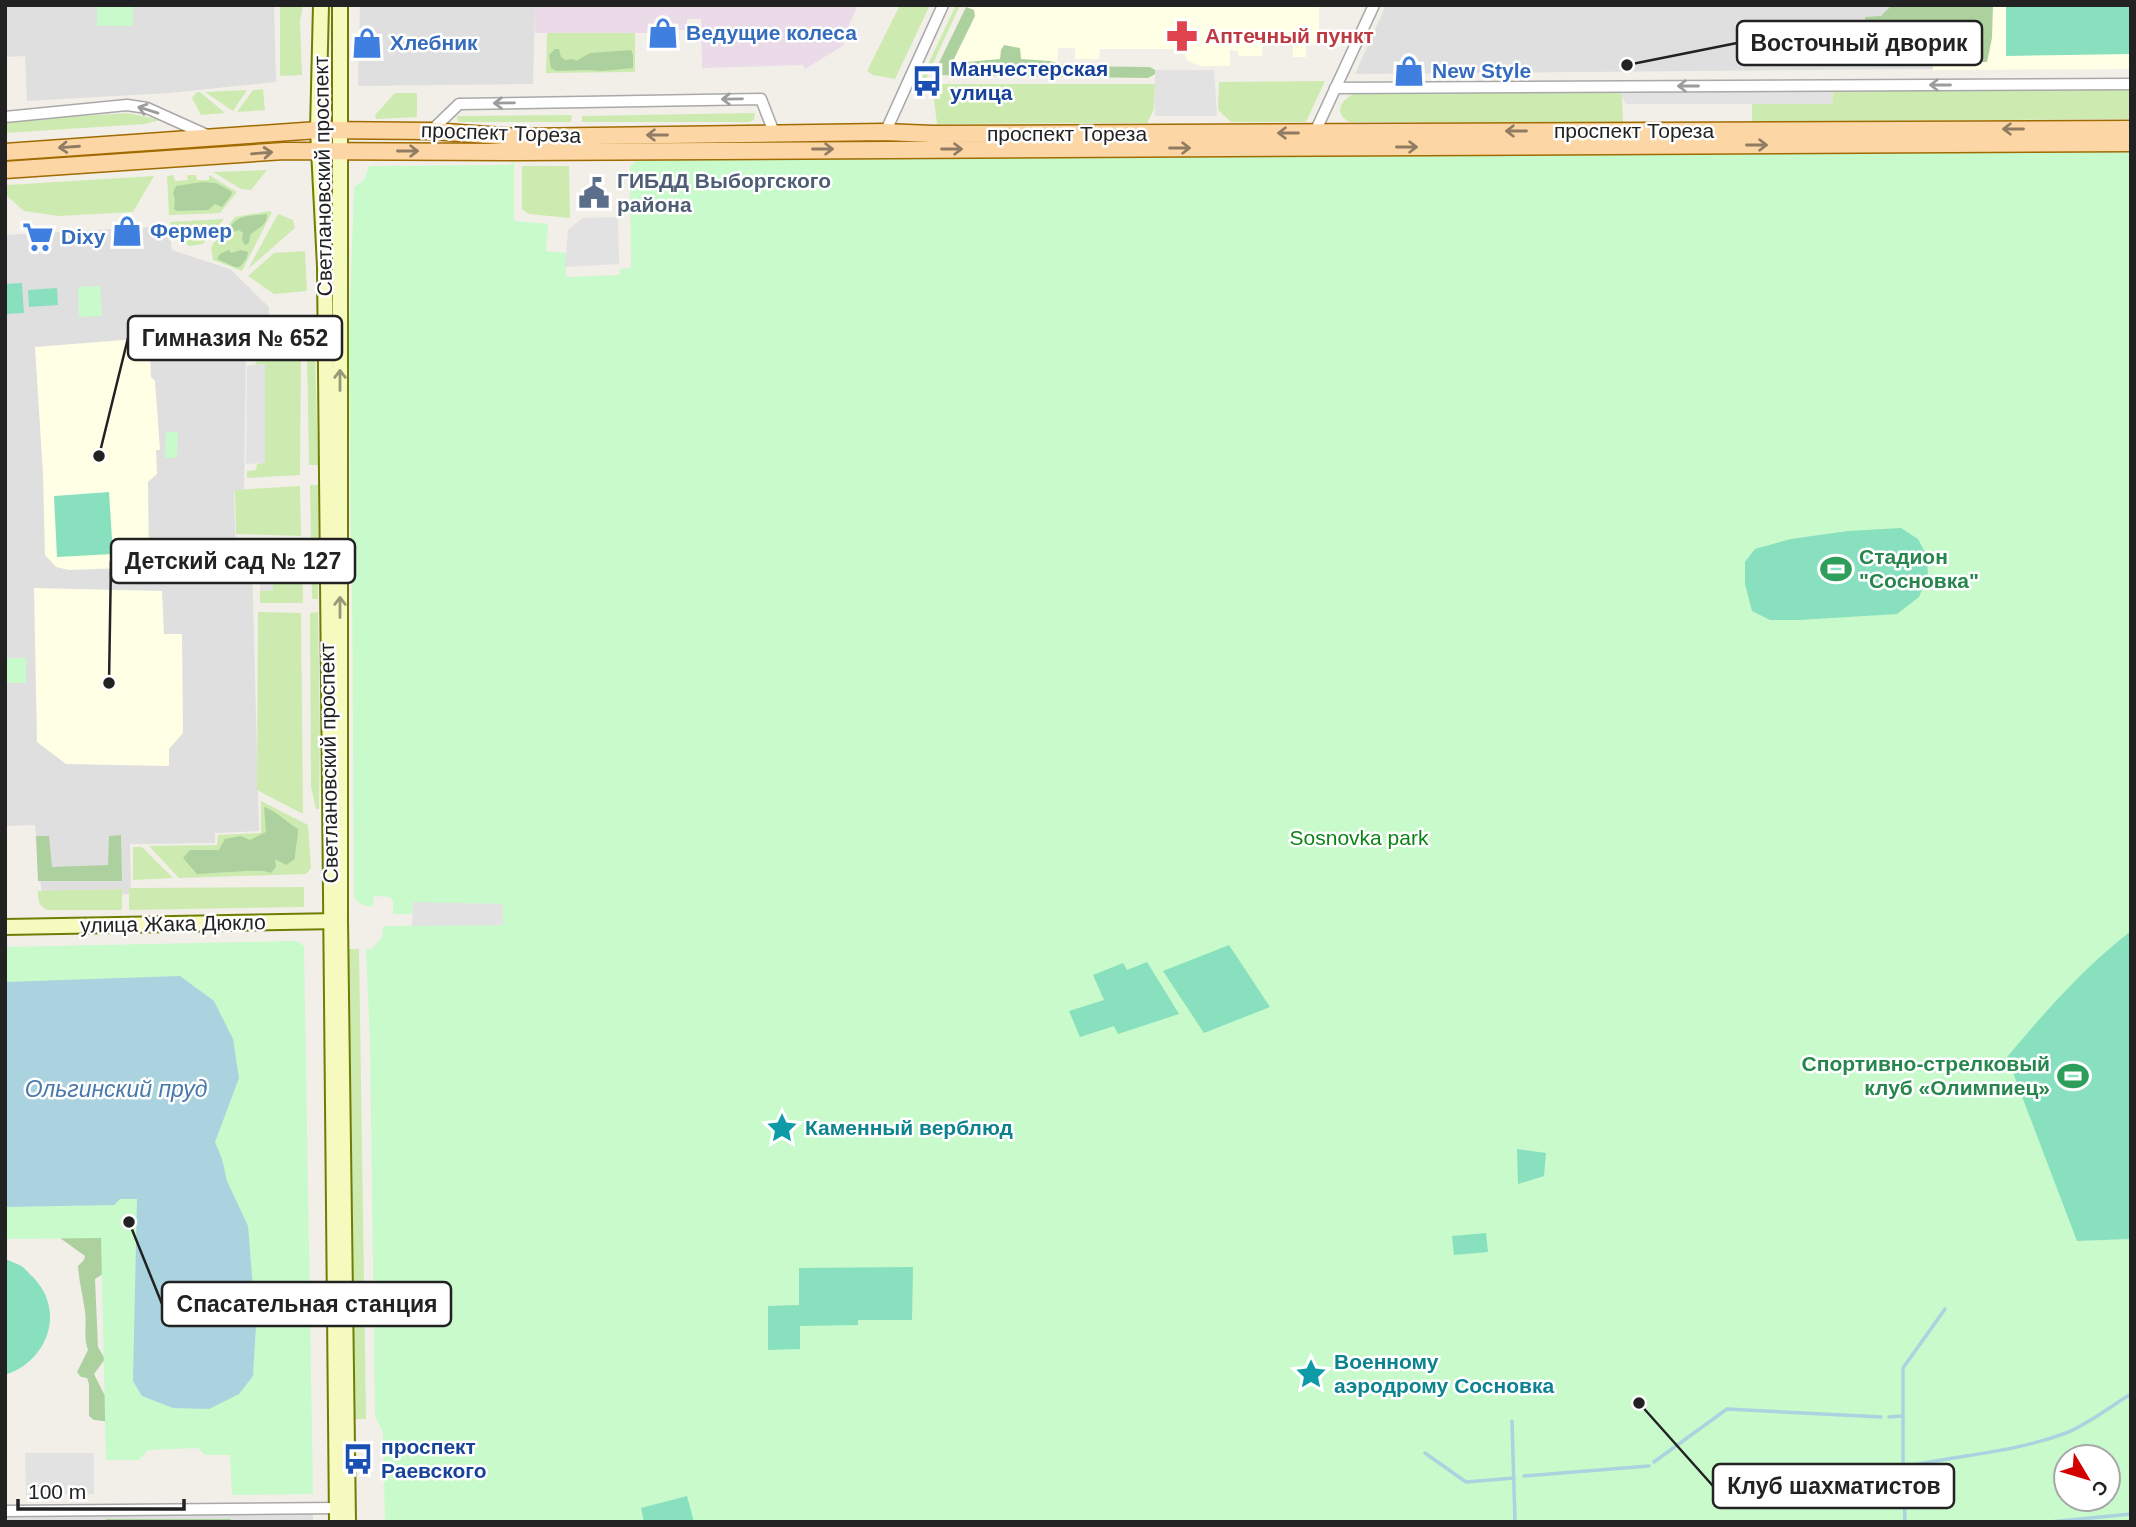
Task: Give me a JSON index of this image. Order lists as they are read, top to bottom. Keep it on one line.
{"streets":{"main road":["проспект Тореза","Светлановский проспект","улица Жака Дюкло"]},"crossings":[["проспект Тореза","Светлановский проспект"],["Светлановский проспект","улица Жака Дюкло"]],"water":["Ольгинский пруд"],"parks":["Sosnovka park"],"places":{"shop":["Ведущие колеса","Хлебник","New Style","Фермер"],"pharmacy":["Аптечный пункт"],"other":["Восточный дворик","Гимназия № 652","Детский сад № 127","Спасательная станция","Клуб шахматистов"],"bus stop":["Манчестерская улица","проспект Раевского"],"public building":["ГИБДД Выборгского района"],"supermarket":["Dixy"],"sports":["Стадион \"Сосновка\"","Спортивно-стрелковый клуб «Олимпиец»"],"place":["Каменный верблюд","Военному аэродрому Сосновка"]},"scale_bar":"100 m","north":"bottom right"}
